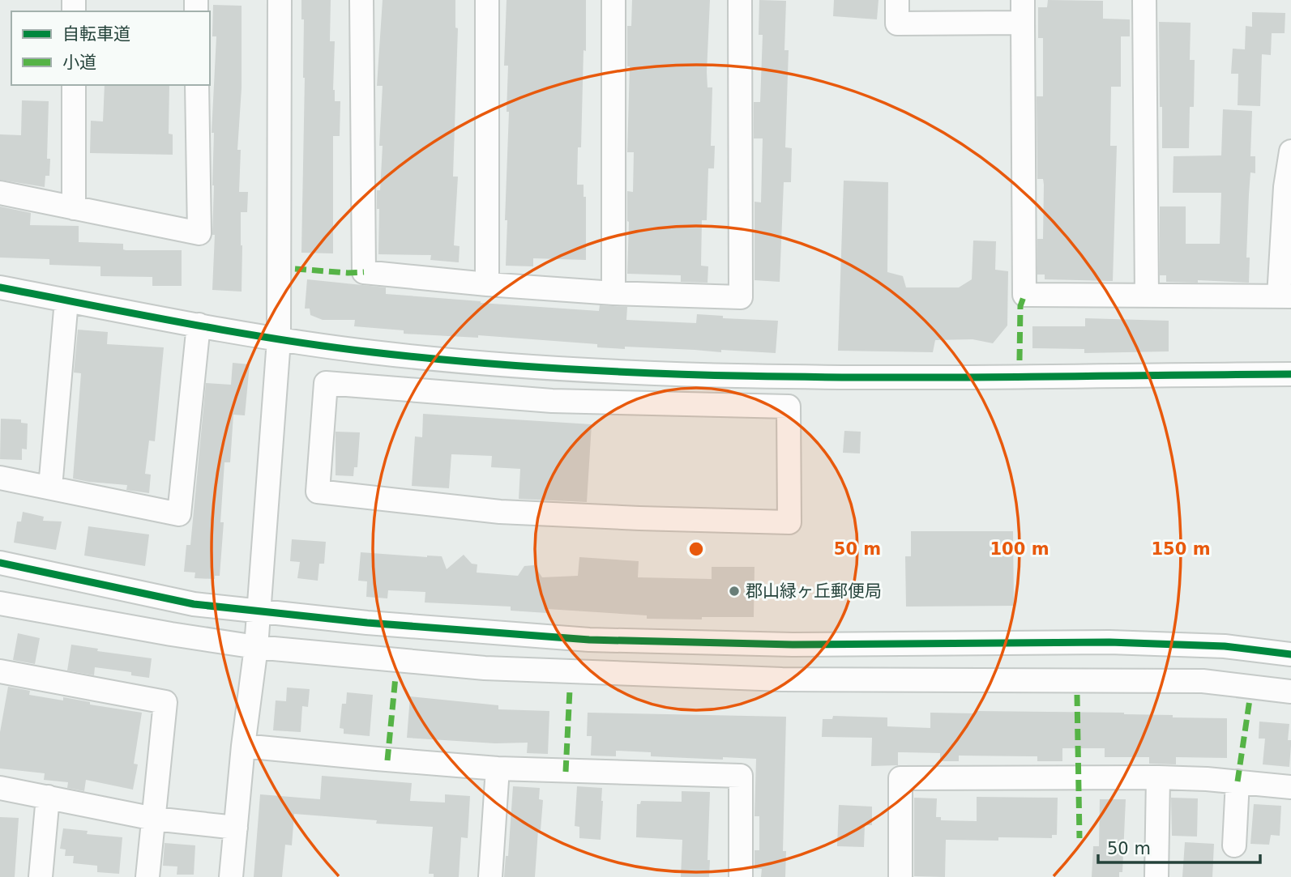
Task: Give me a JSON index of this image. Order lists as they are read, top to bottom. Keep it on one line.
{"places":["郡山緑ヶ丘郵便局"],"legend":["自転車道","小道"],"scale_bar":"50 m","rings":["50 m","100 m","150 m"]}
